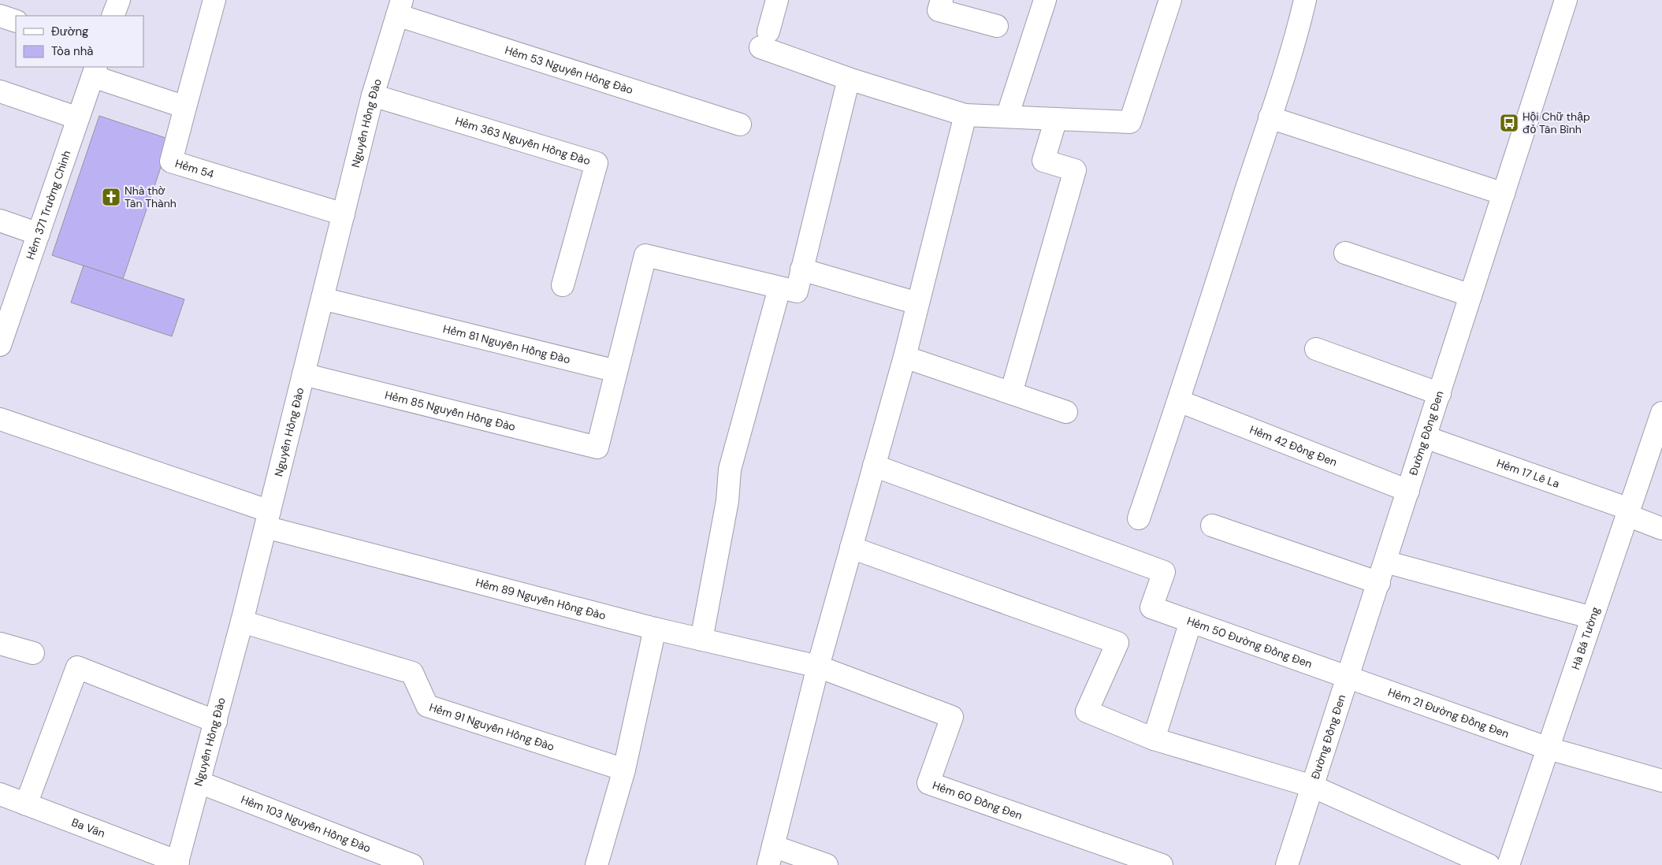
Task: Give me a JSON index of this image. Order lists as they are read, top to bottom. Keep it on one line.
{"streets":{"street":["Hẻm 53 Nguyễn Hồng Đào","Nguyễn Hồng Đào","Hẻm 363 Nguyễn Hồng Đào","Hẻm 54","Hẻm 371 Trường Chinh","Hẻm 81 Nguyễn Hồng Đào","Hẻm 85 Nguyễn Hồng Đào","Đường Đồng Đen","Hẻm 42 Đồng Đen","Hẻm 17 Lê La","Hẻm 89 Nguyễn Hồng Đào","Hà Bá Tường","Hẻm 50 Đường Đồng Đen","Hẻm 21 Đường Đồng Đen","Hẻm 91 Nguyễn Hồng Đào","Hẻm 60 Đồng Đen","Hẻm 103 Nguyễn Hồng Đào","Ba Vân"]},"crossings":[["Hẻm 53 Nguyễn Hồng Đào","Nguyễn Hồng Đào"],["Nguyễn Hồng Đào","Hẻm 363 Nguyễn Hồng Đào"],["Nguyễn Hồng Đào","Hẻm 54"],["Nguyễn Hồng Đào","Hẻm 81 Nguyễn Hồng Đào"],["Nguyễn Hồng Đào","Hẻm 85 Nguyễn Hồng Đào"],["Nguyễn Hồng Đào","Hẻm 89 Nguyễn Hồng Đào"],["Nguyễn Hồng Đào","Hẻm 91 Nguyễn Hồng Đào"],["Nguyễn Hồng Đào","Hẻm 103 Nguyễn Hồng Đào"],["Nguyễn Hồng Đào","Ba Vân"],["Hẻm 81 Nguyễn Hồng Đào","Hẻm 85 Nguyễn Hồng Đào"],["Đường Đồng Đen","Hẻm 42 Đồng Đen"],["Đường Đồng Đen","Hẻm 17 Lê La"],["Đường Đồng Đen","Hẻm 50 Đường Đồng Đen"],["Đường Đồng Đen","Hẻm 21 Đường Đồng Đen"],["Hẻm 17 Lê La","Hà Bá Tường"],["Hẻm 89 Nguyễn Hồng Đào","Hẻm 60 Đồng Đen"],["Hà Bá Tường","Hẻm 21 Đường Đồng Đen"],["Hẻm 50 Đường Đồng Đen","Hẻm 21 Đường Đồng Đen"]],"places":{"bus stop":["Hội Chữ thập đỏ Tân Bình"],"church":["Nhà thờ Tân Thành"]},"legend":["Đường","Tòa nhà"]}
